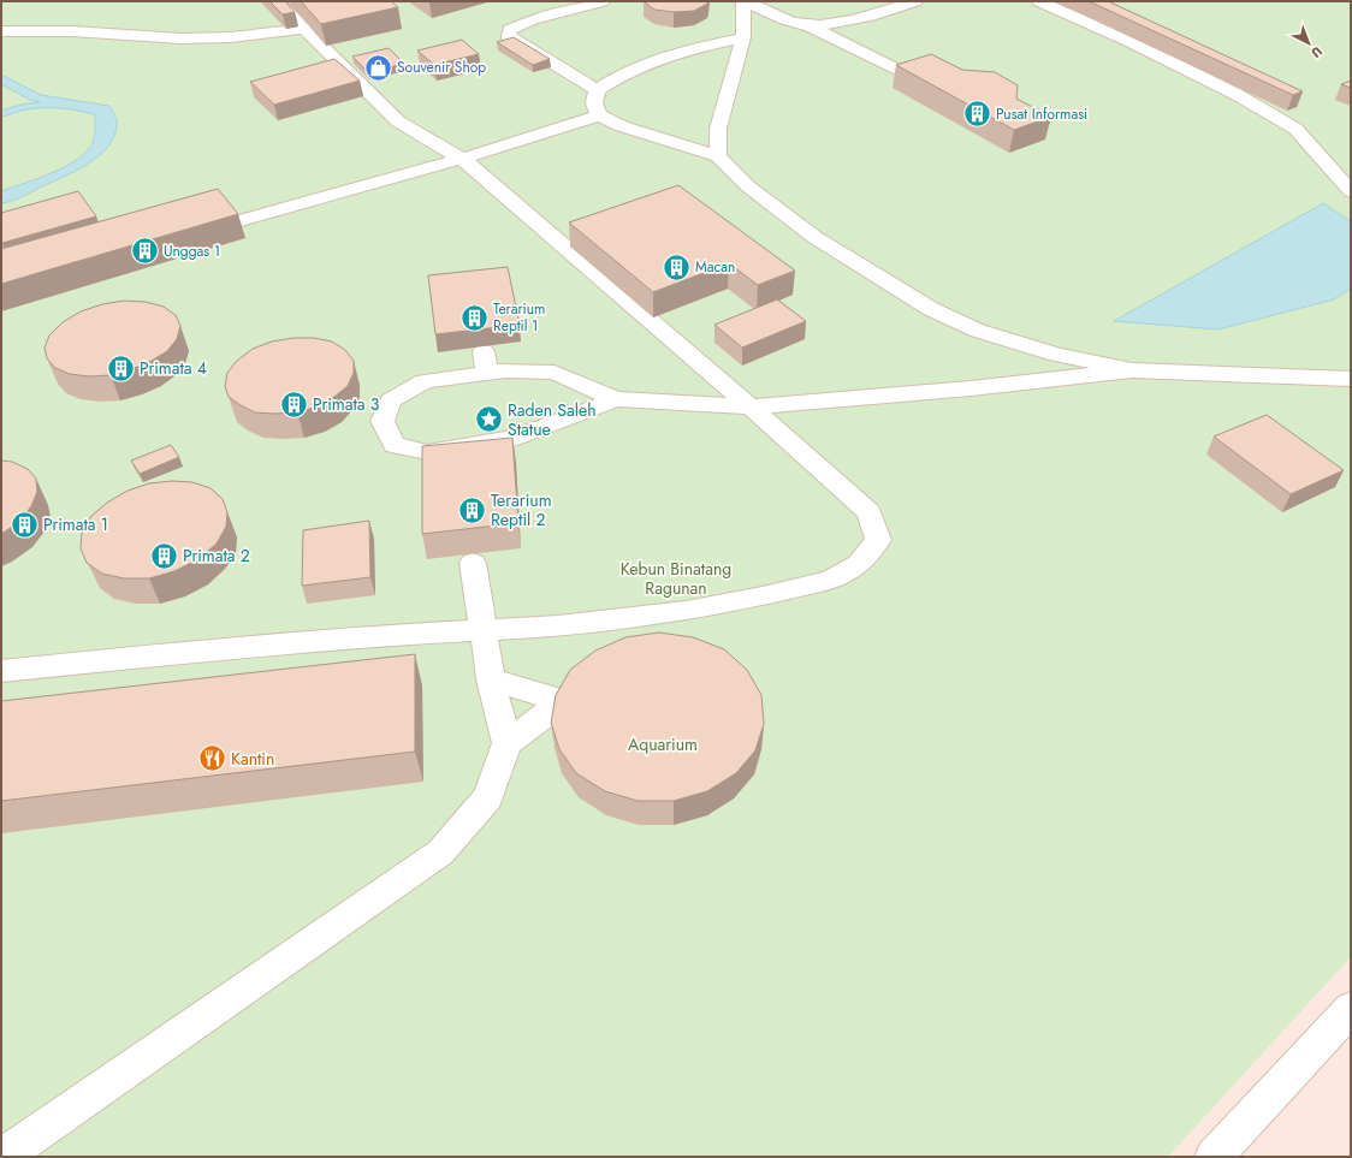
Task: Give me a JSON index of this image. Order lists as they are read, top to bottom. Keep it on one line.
{"parks":["Kebun Binatang Ragunan","Aquarium"],"places":{"shop":["Souvenir Shop"],"building":["Pusat Informasi","Unggas 1","Macan","Terarium Reptil 1","Primata 4","Primata 3","Terarium Reptil 2","Primata 1","Primata 2"],"place":["Raden Saleh Statue"],"restaurant":["Kantin"]},"north":"bottom right"}
